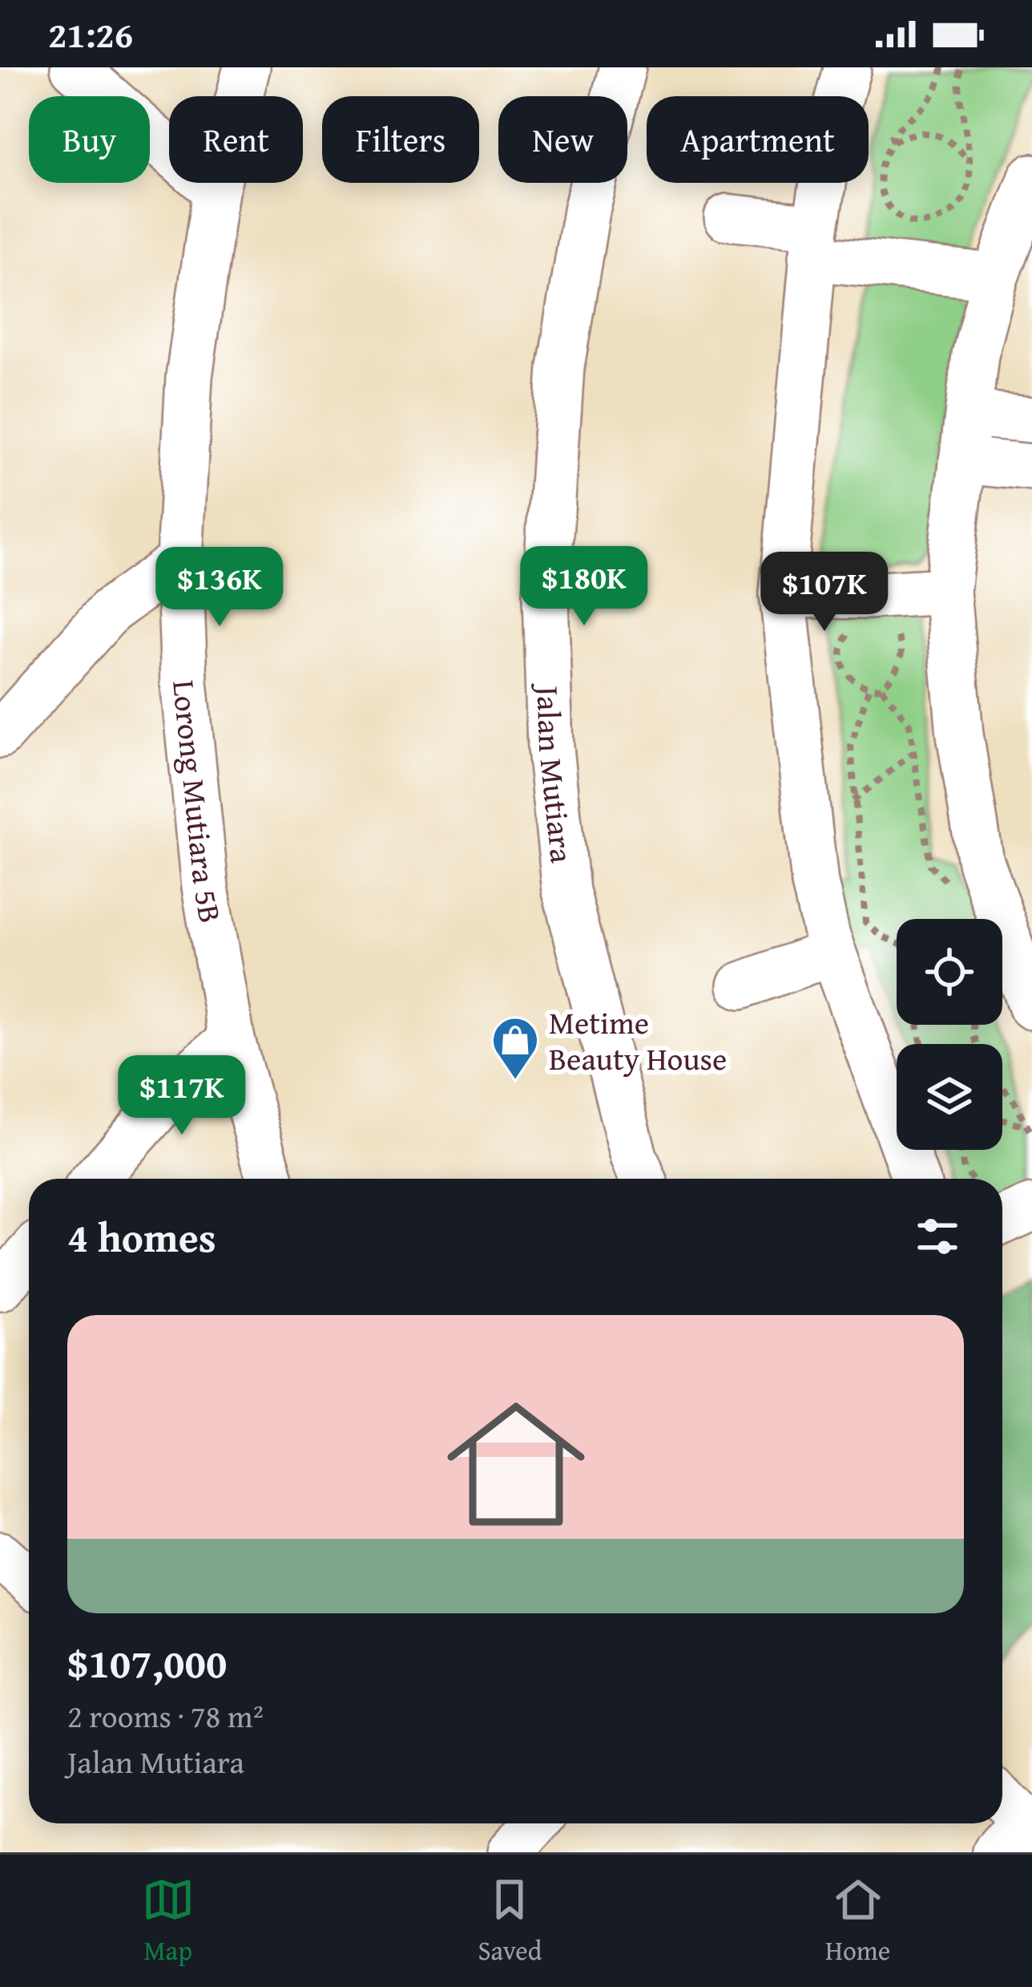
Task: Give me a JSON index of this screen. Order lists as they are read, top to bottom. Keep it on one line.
{"streets":{"street":["Jalan Mutiara","Lorong Mutiara 5B"]},"places":{"shop":["Metime Beauty House"]},"page":{"status":"21:26","chip":["Buy","Rent","Filters","New","Apartment"],"price":["$180K","$136K","$107K","$117K"],"heading":"4 homes","list":[{"name":"$107,000","note":"2 rooms · 78 m² · Jalan Mutiara"}],"tabs":["Map","Saved","Home"]}}
